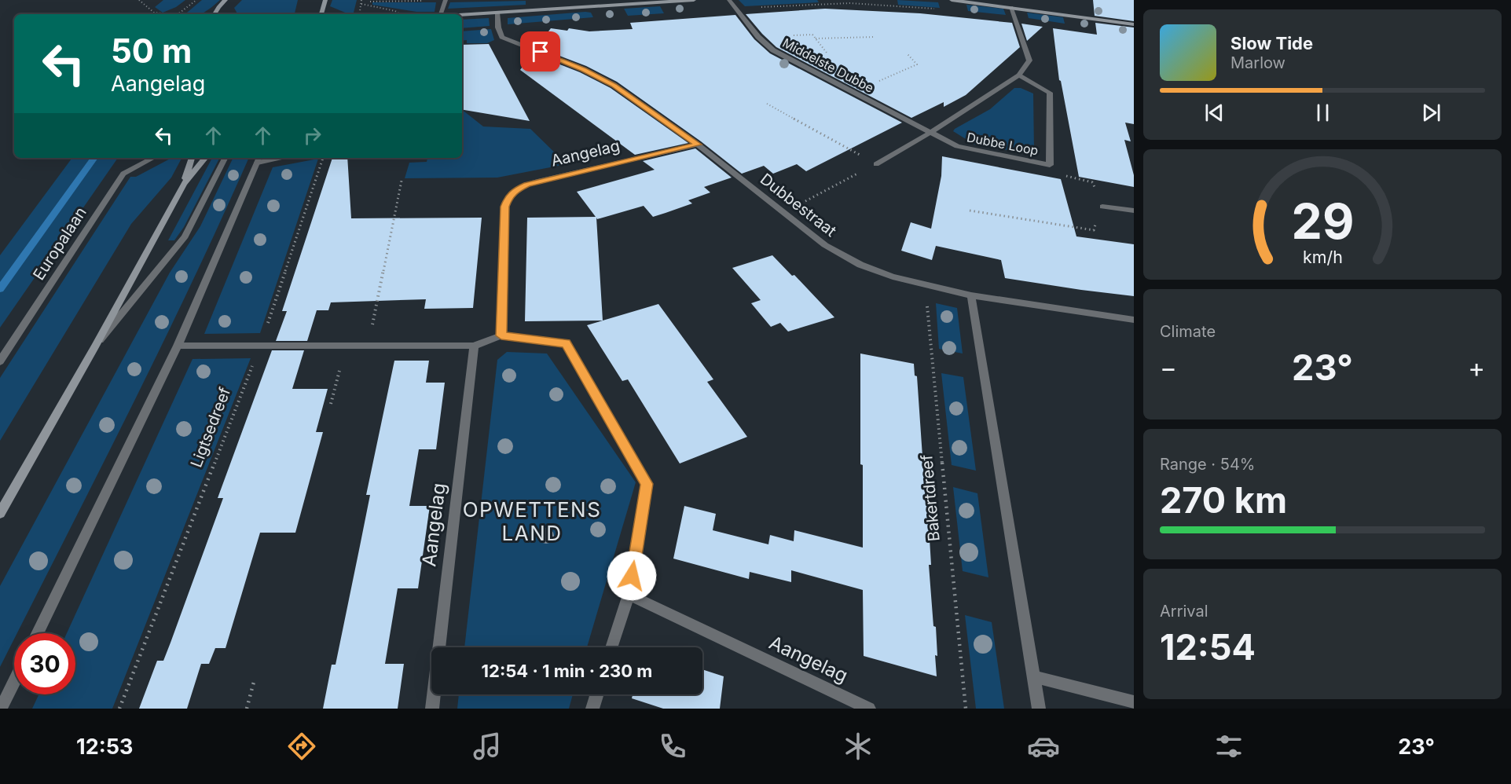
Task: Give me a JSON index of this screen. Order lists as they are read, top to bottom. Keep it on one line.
{"streets":{"street":["Middelste Dubbe","Dubbe Loop","Aangelag","Dubbestraat","Europalaan"],"path":["Ligtsedreef","Bakertdreef"]},"crossings":[["Middelste Dubbe","Dubbe Loop"],["Aangelag","Dubbestraat"],["Dubbestraat","Bakertdreef"]],"districts":["OPWETTENS LAND"],"page":{"turn":["50 m","Aangelag"],"song":["Slow Tide","Marlow"],"tile":["Climate",["Range · 54%","270 km"],["Arrival","12:54"]],"heat":["−","23°","+"],"limit":"30","trip":"12:54 · 1 min · 230 m","tabs":["12:53","23°"],"gauge":["29","km/h"]}}
